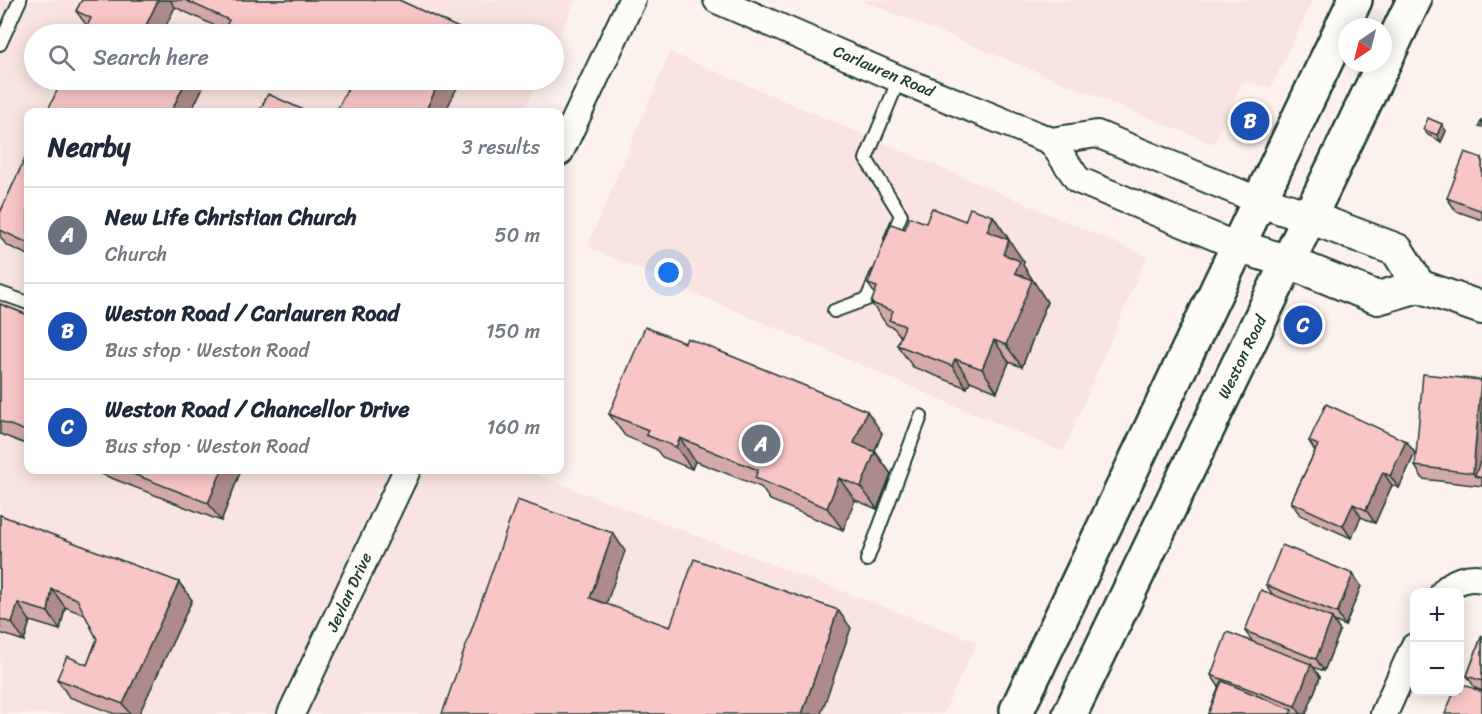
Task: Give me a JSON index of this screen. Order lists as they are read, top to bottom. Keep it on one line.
{"streets":{"main road":["Weston Road"],"street":["Carlauren Road","Jevlan Drive"]},"north":"bottom left","page":{"search":"Search here","pins":["B","C","A"],"heading":["Nearby","3 results"],"list":[{"mark":"A","name":"New Life Christian Church","note":"Church","value":"50 m"},{"mark":"B","name":"Weston Road / Carlauren Road","note":"Bus stop · Weston Road","value":"150 m"},{"mark":"C","name":"Weston Road / Chancellor Drive","note":"Bus stop · Weston Road","value":"160 m"}],"map_buttons":["+","−"]}}
